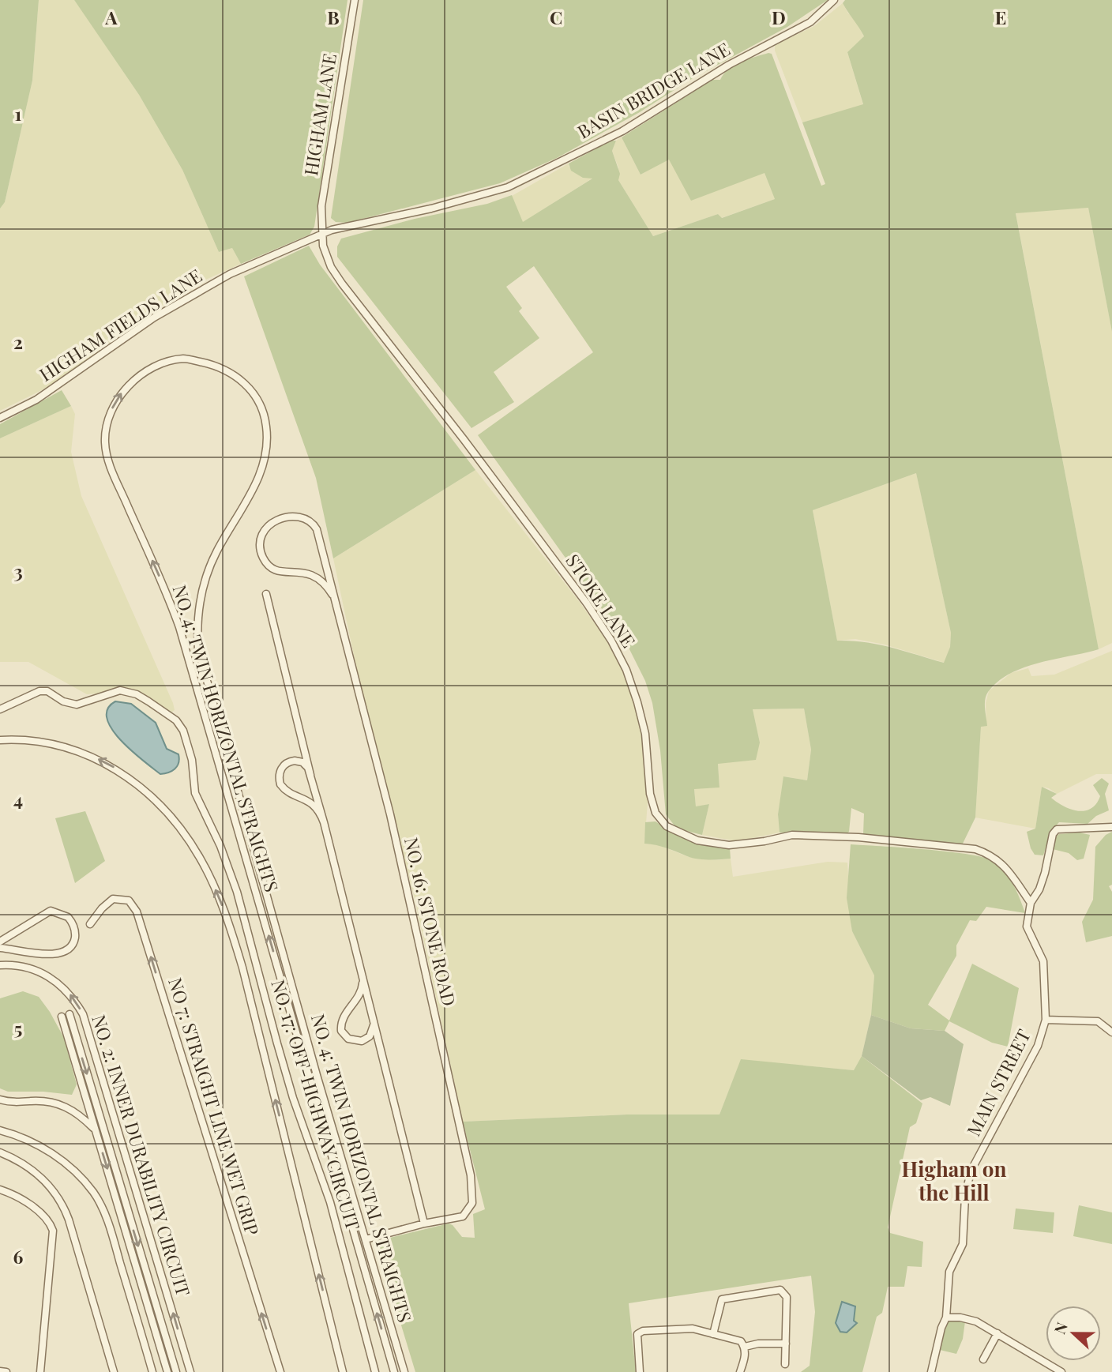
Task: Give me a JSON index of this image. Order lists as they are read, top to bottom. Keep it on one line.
{"streets":{"street":["BASIN BRIDGE LANE","HIGHAM LANE","HIGHAM FIELDS LANE","STOKE LANE","NO. 4: TWIN HORIZONTAL STRAIGHTS","NO. 16: STONE ROAD","MAIN STREET","NO. 17: OFF-HIGHWAY CIRCUIT","NO 7: STRAIGHT LINE WET GRIP","NO. 2: INNER DURABILITY CIRCUIT"]},"crossings":[["BASIN BRIDGE LANE","HIGHAM LANE"],["BASIN BRIDGE LANE","HIGHAM FIELDS LANE"],["BASIN BRIDGE LANE","STOKE LANE"],["HIGHAM LANE","HIGHAM FIELDS LANE"],["HIGHAM LANE","STOKE LANE"],["HIGHAM FIELDS LANE","STOKE LANE"],["STOKE LANE","MAIN STREET"]],"one_way":["NO 7: STRAIGHT LINE WET GRIP"],"districts":["Higham on the Hill"],"north":"left","grid":{"columns":["A","B","C","D","E"],"rows":["1","2","3","4","5","6"]}}
